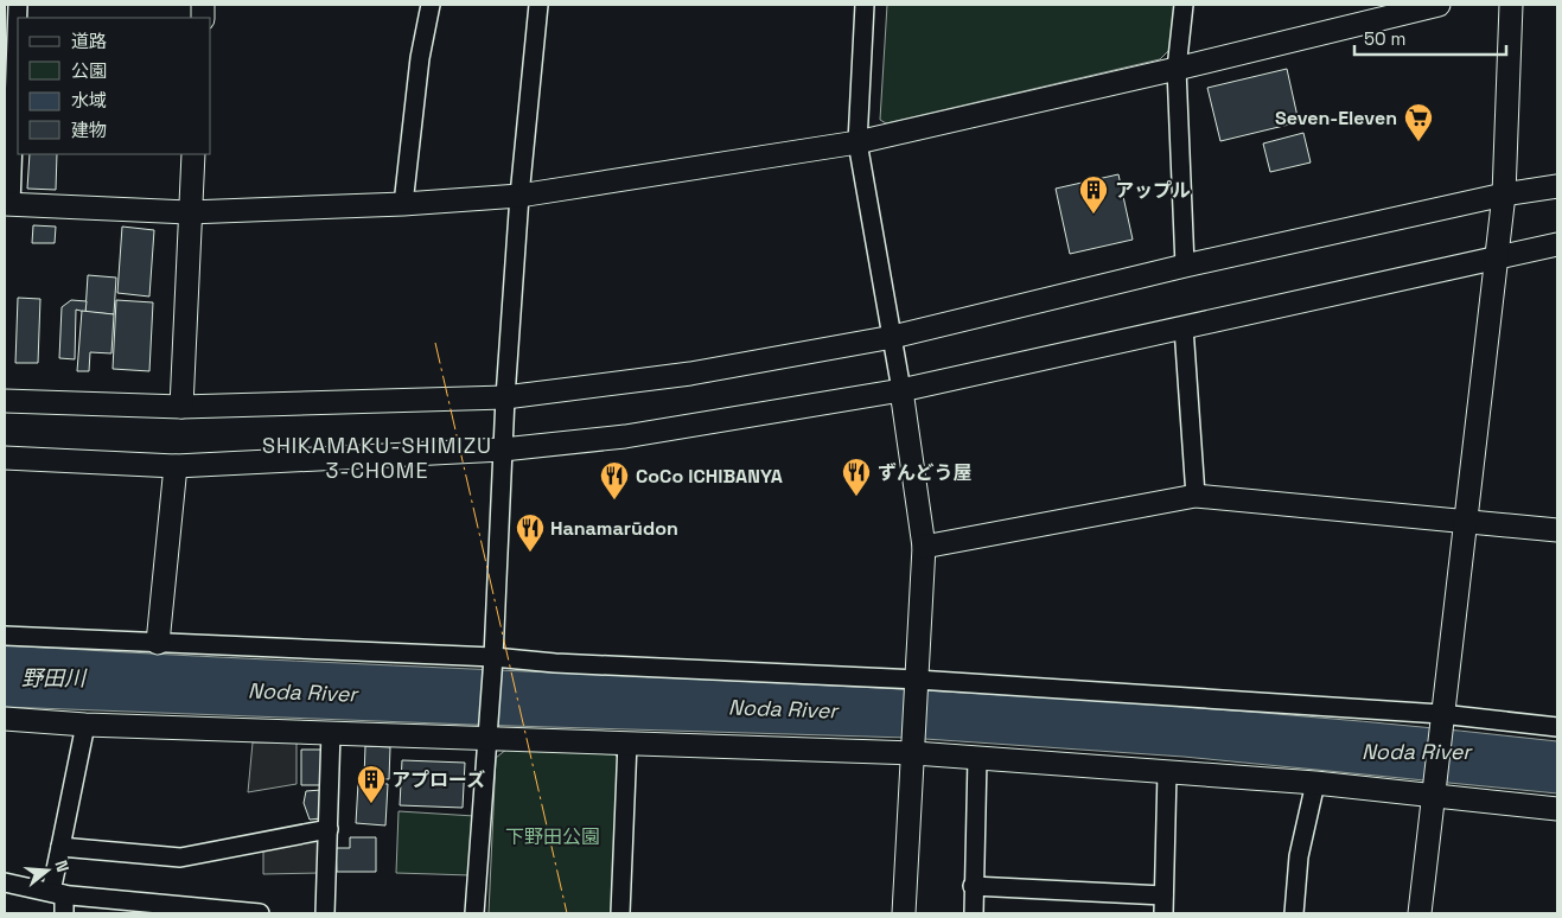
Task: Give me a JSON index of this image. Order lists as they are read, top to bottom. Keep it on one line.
{"districts":["SHIKAMAKU-SHIMIZU 3-CHOME"],"water":["野田川","Noda River"],"parks":["下野田公園"],"places":{"supermarket":["Seven-Eleven"],"building":["アップル","アプローズ"],"restaurant":["ずんどう屋","CoCo ICHIBANYA","Hanamarūdon"]},"legend":["道路","公園","水域","建物"],"scale_bar":"50 m","north":"right"}
